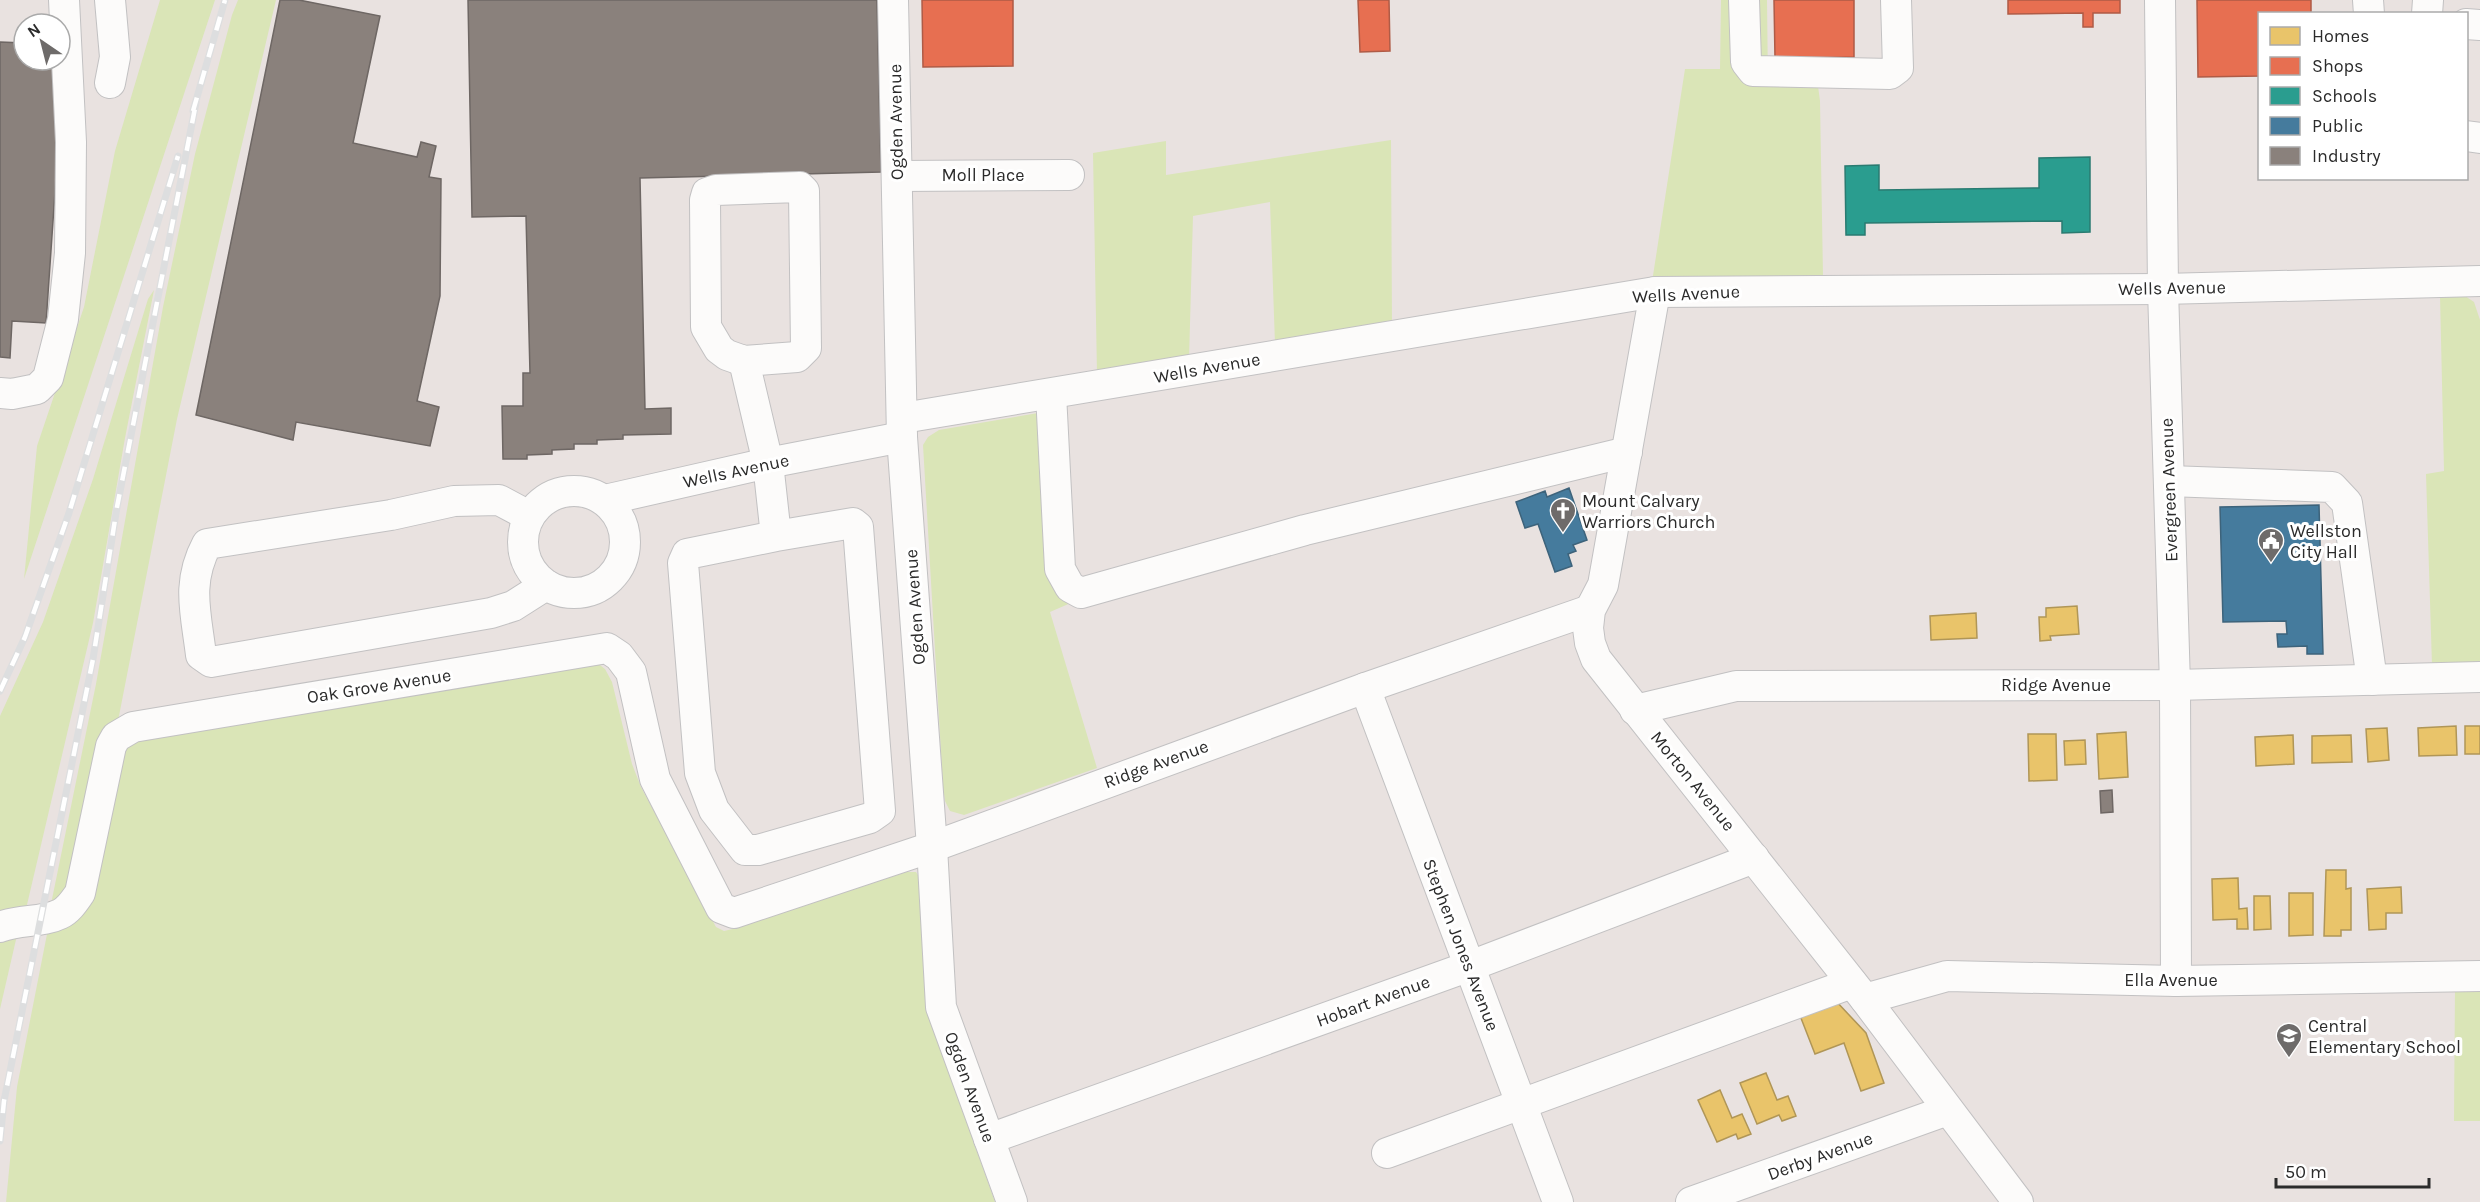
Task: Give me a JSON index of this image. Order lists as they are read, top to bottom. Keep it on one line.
{"streets":{"street":["Ogden Avenue","Moll Place","Wells Avenue","Evergreen Avenue","Ridge Avenue","Oak Grove Avenue","Morton Avenue","Stephen Jones Avenue","Ella Avenue","Hobart Avenue","Derby Avenue"]},"crossings":[["Ogden Avenue","Moll Place"],["Ogden Avenue","Wells Avenue"],["Ogden Avenue","Ridge Avenue"],["Ogden Avenue","Hobart Avenue"],["Wells Avenue","Evergreen Avenue"],["Wells Avenue","Morton Avenue"],["Evergreen Avenue","Ridge Avenue"],["Evergreen Avenue","Ella Avenue"],["Ridge Avenue","Oak Grove Avenue"],["Ridge Avenue","Morton Avenue"],["Ridge Avenue","Stephen Jones Avenue"],["Morton Avenue","Ella Avenue"],["Morton Avenue","Hobart Avenue"],["Morton Avenue","Derby Avenue"],["Stephen Jones Avenue","Ella Avenue"],["Stephen Jones Avenue","Hobart Avenue"]],"places":{"church":["Mount Calvary Warriors Church"],"public building":["Wellston City Hall"],"school or university":["Central Elementary School"]},"legend":["Homes","Shops","Schools","Public","Industry"],"scale_bar":"50 m","north":"top left"}
